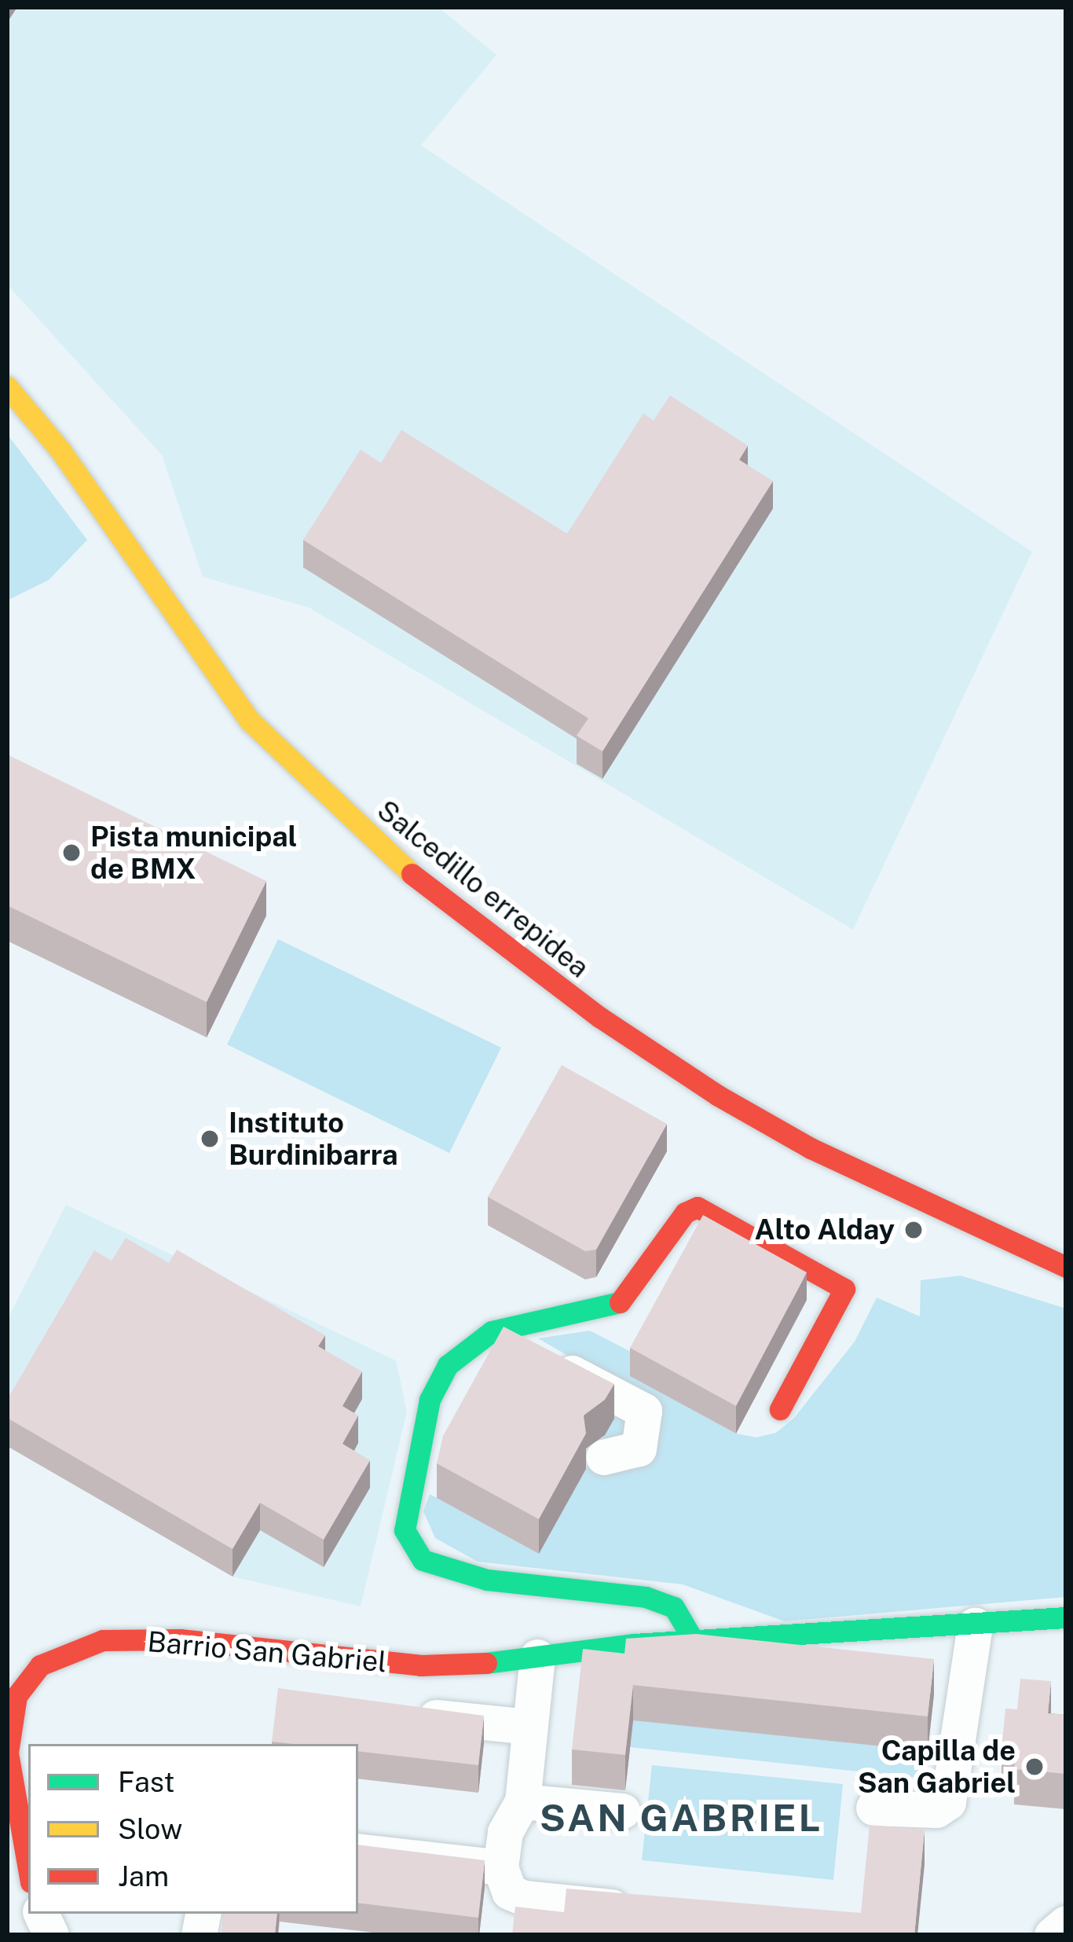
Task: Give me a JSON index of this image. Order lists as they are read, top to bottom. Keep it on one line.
{"streets":{"street":["Salcedillo errepidea","Barrio San Gabriel"]},"districts":["SAN GABRIEL"],"places":["Pista municipal de BMX","Instituto Burdinibarra","Alto Alday","Capilla de San Gabriel"],"legend":["Fast","Slow","Jam"]}
